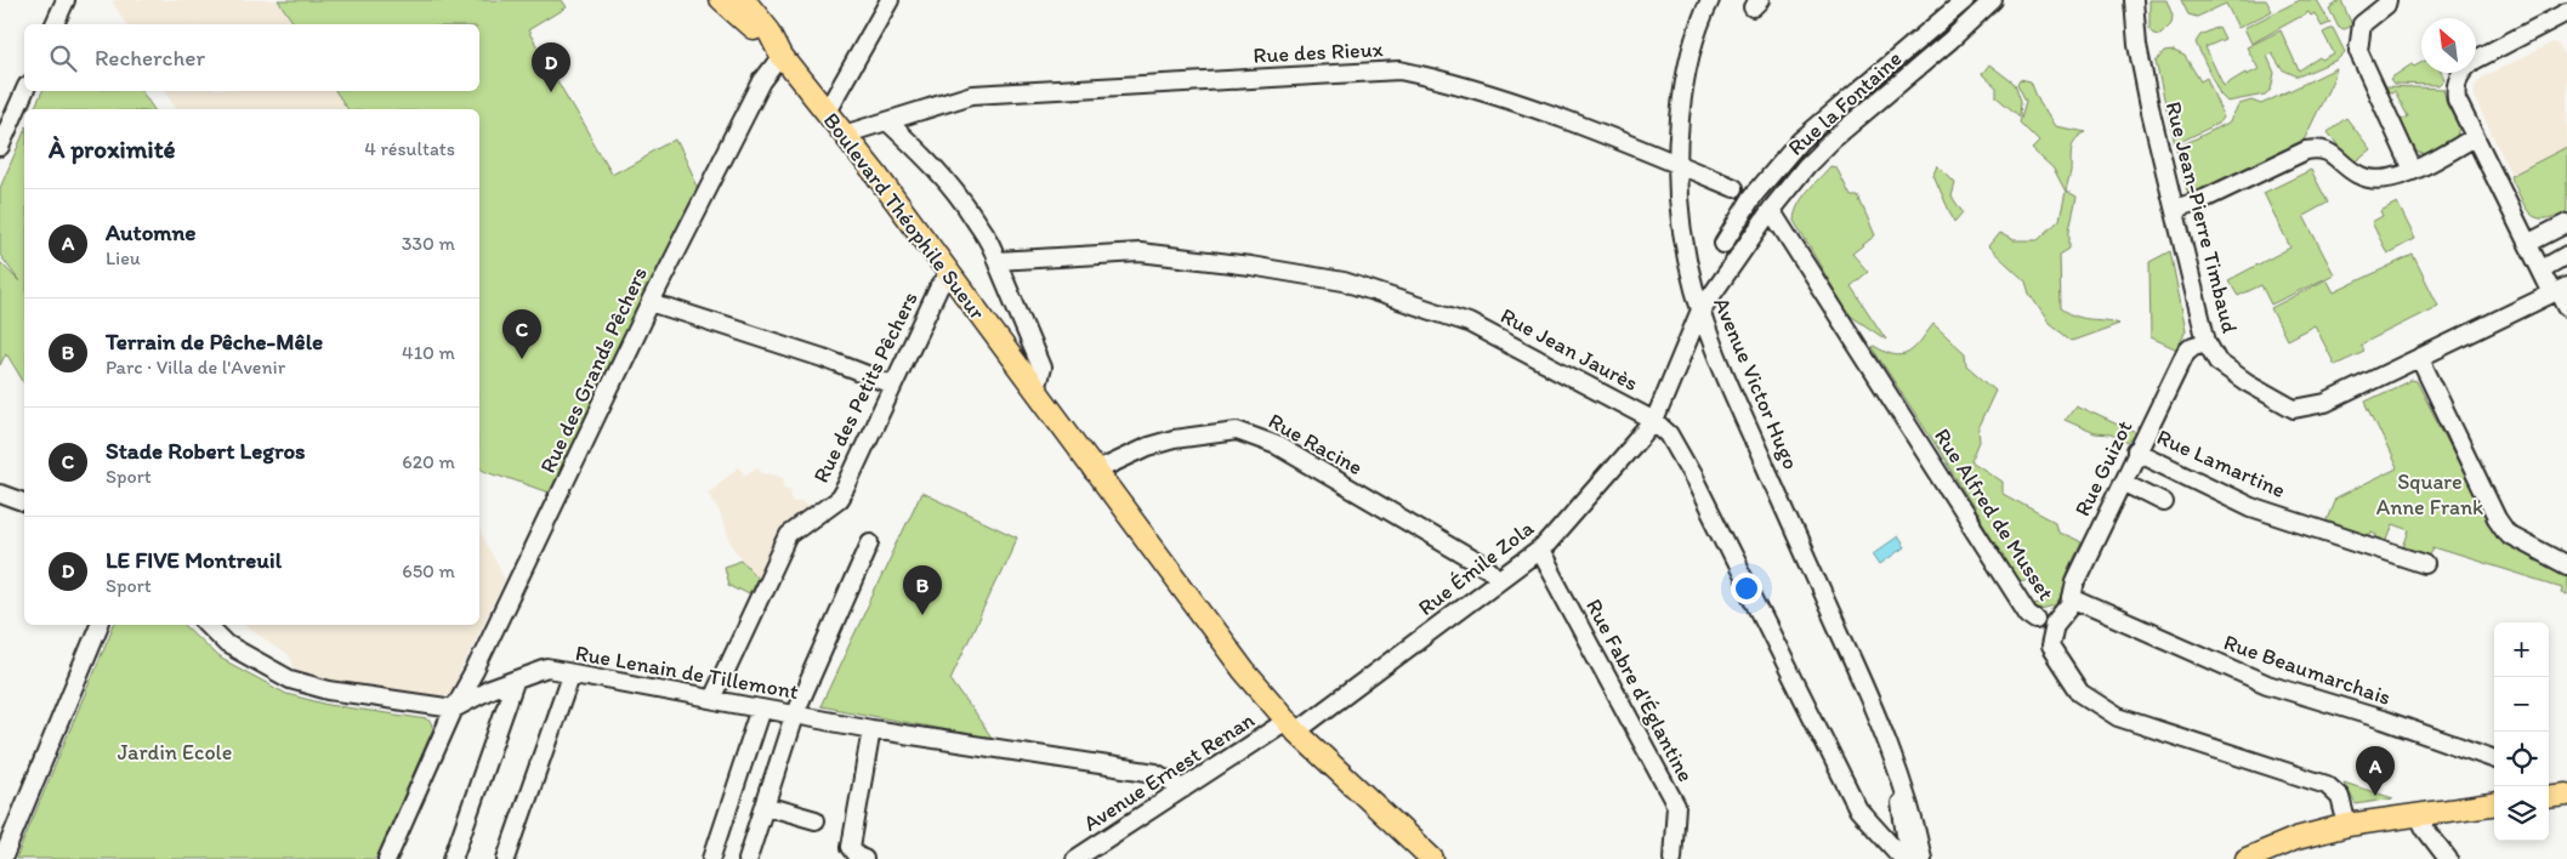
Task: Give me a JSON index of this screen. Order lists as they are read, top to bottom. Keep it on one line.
{"streets":{"main road":["Boulevard Théophile Sueur"],"street":["Rue des Rieux","Rue la Fontaine","Rue Jean-Pierre Timbaud","Rue Jean Jaurès","Rue des Grands Pêchers","Avenue Victor Hugo","Rue des Petits Pêchers","Rue Racine","Rue Lamartine","Rue Guizot","Rue Alfred de Musset","Rue Émile Zola","Rue Beaumarchais","Rue Lenain de Tillemont","Rue Fabre d'Églantine","Avenue Ernest Renan"]},"crossings":[["Rue des Rieux","Boulevard Théophile Sueur"],["Rue des Rieux","Avenue Victor Hugo"],["Rue la Fontaine","Avenue Victor Hugo"],["Rue la Fontaine","Rue Alfred de Musset"],["Rue la Fontaine","Rue Émile Zola"],["Boulevard Théophile Sueur","Rue des Grands Pêchers"],["Boulevard Théophile Sueur","Rue des Petits Pêchers"],["Boulevard Théophile Sueur","Rue Racine"],["Boulevard Théophile Sueur","Rue Émile Zola"],["Boulevard Théophile Sueur","Avenue Ernest Renan"],["Rue Jean-Pierre Timbaud","Rue Guizot"],["Rue Jean Jaurès","Rue Émile Zola"],["Rue des Grands Pêchers","Rue Lenain de Tillemont"],["Avenue Victor Hugo","Rue Émile Zola"],["Rue des Petits Pêchers","Rue Lenain de Tillemont"],["Rue Racine","Rue Émile Zola"],["Rue Lamartine","Rue Guizot"],["Rue Guizot","Rue Alfred de Musset"],["Rue Guizot","Rue Beaumarchais"],["Rue Émile Zola","Rue Fabre d'Églantine"],["Rue Émile Zola","Avenue Ernest Renan"],["Rue Lenain de Tillemont","Avenue Ernest Renan"]],"parks":["Square Anne Frank","Jardin Ecole"],"north":"top left","page":{"search":"Rechercher","pins":["D","C","B","A"],"heading":["À proximité","4 résultats"],"list":[{"mark":"A","name":"Automne","note":"Lieu","value":"330 m"},{"mark":"B","name":"Terrain de Pêche-Mêle","note":"Parc · Villa de l'Avenir","value":"410 m"},{"mark":"C","name":"Stade Robert Legros","note":"Sport","value":"620 m"},{"mark":"D","name":"LE FIVE Montreuil","note":"Sport","value":"650 m"}],"map_buttons":["+","−"]}}
